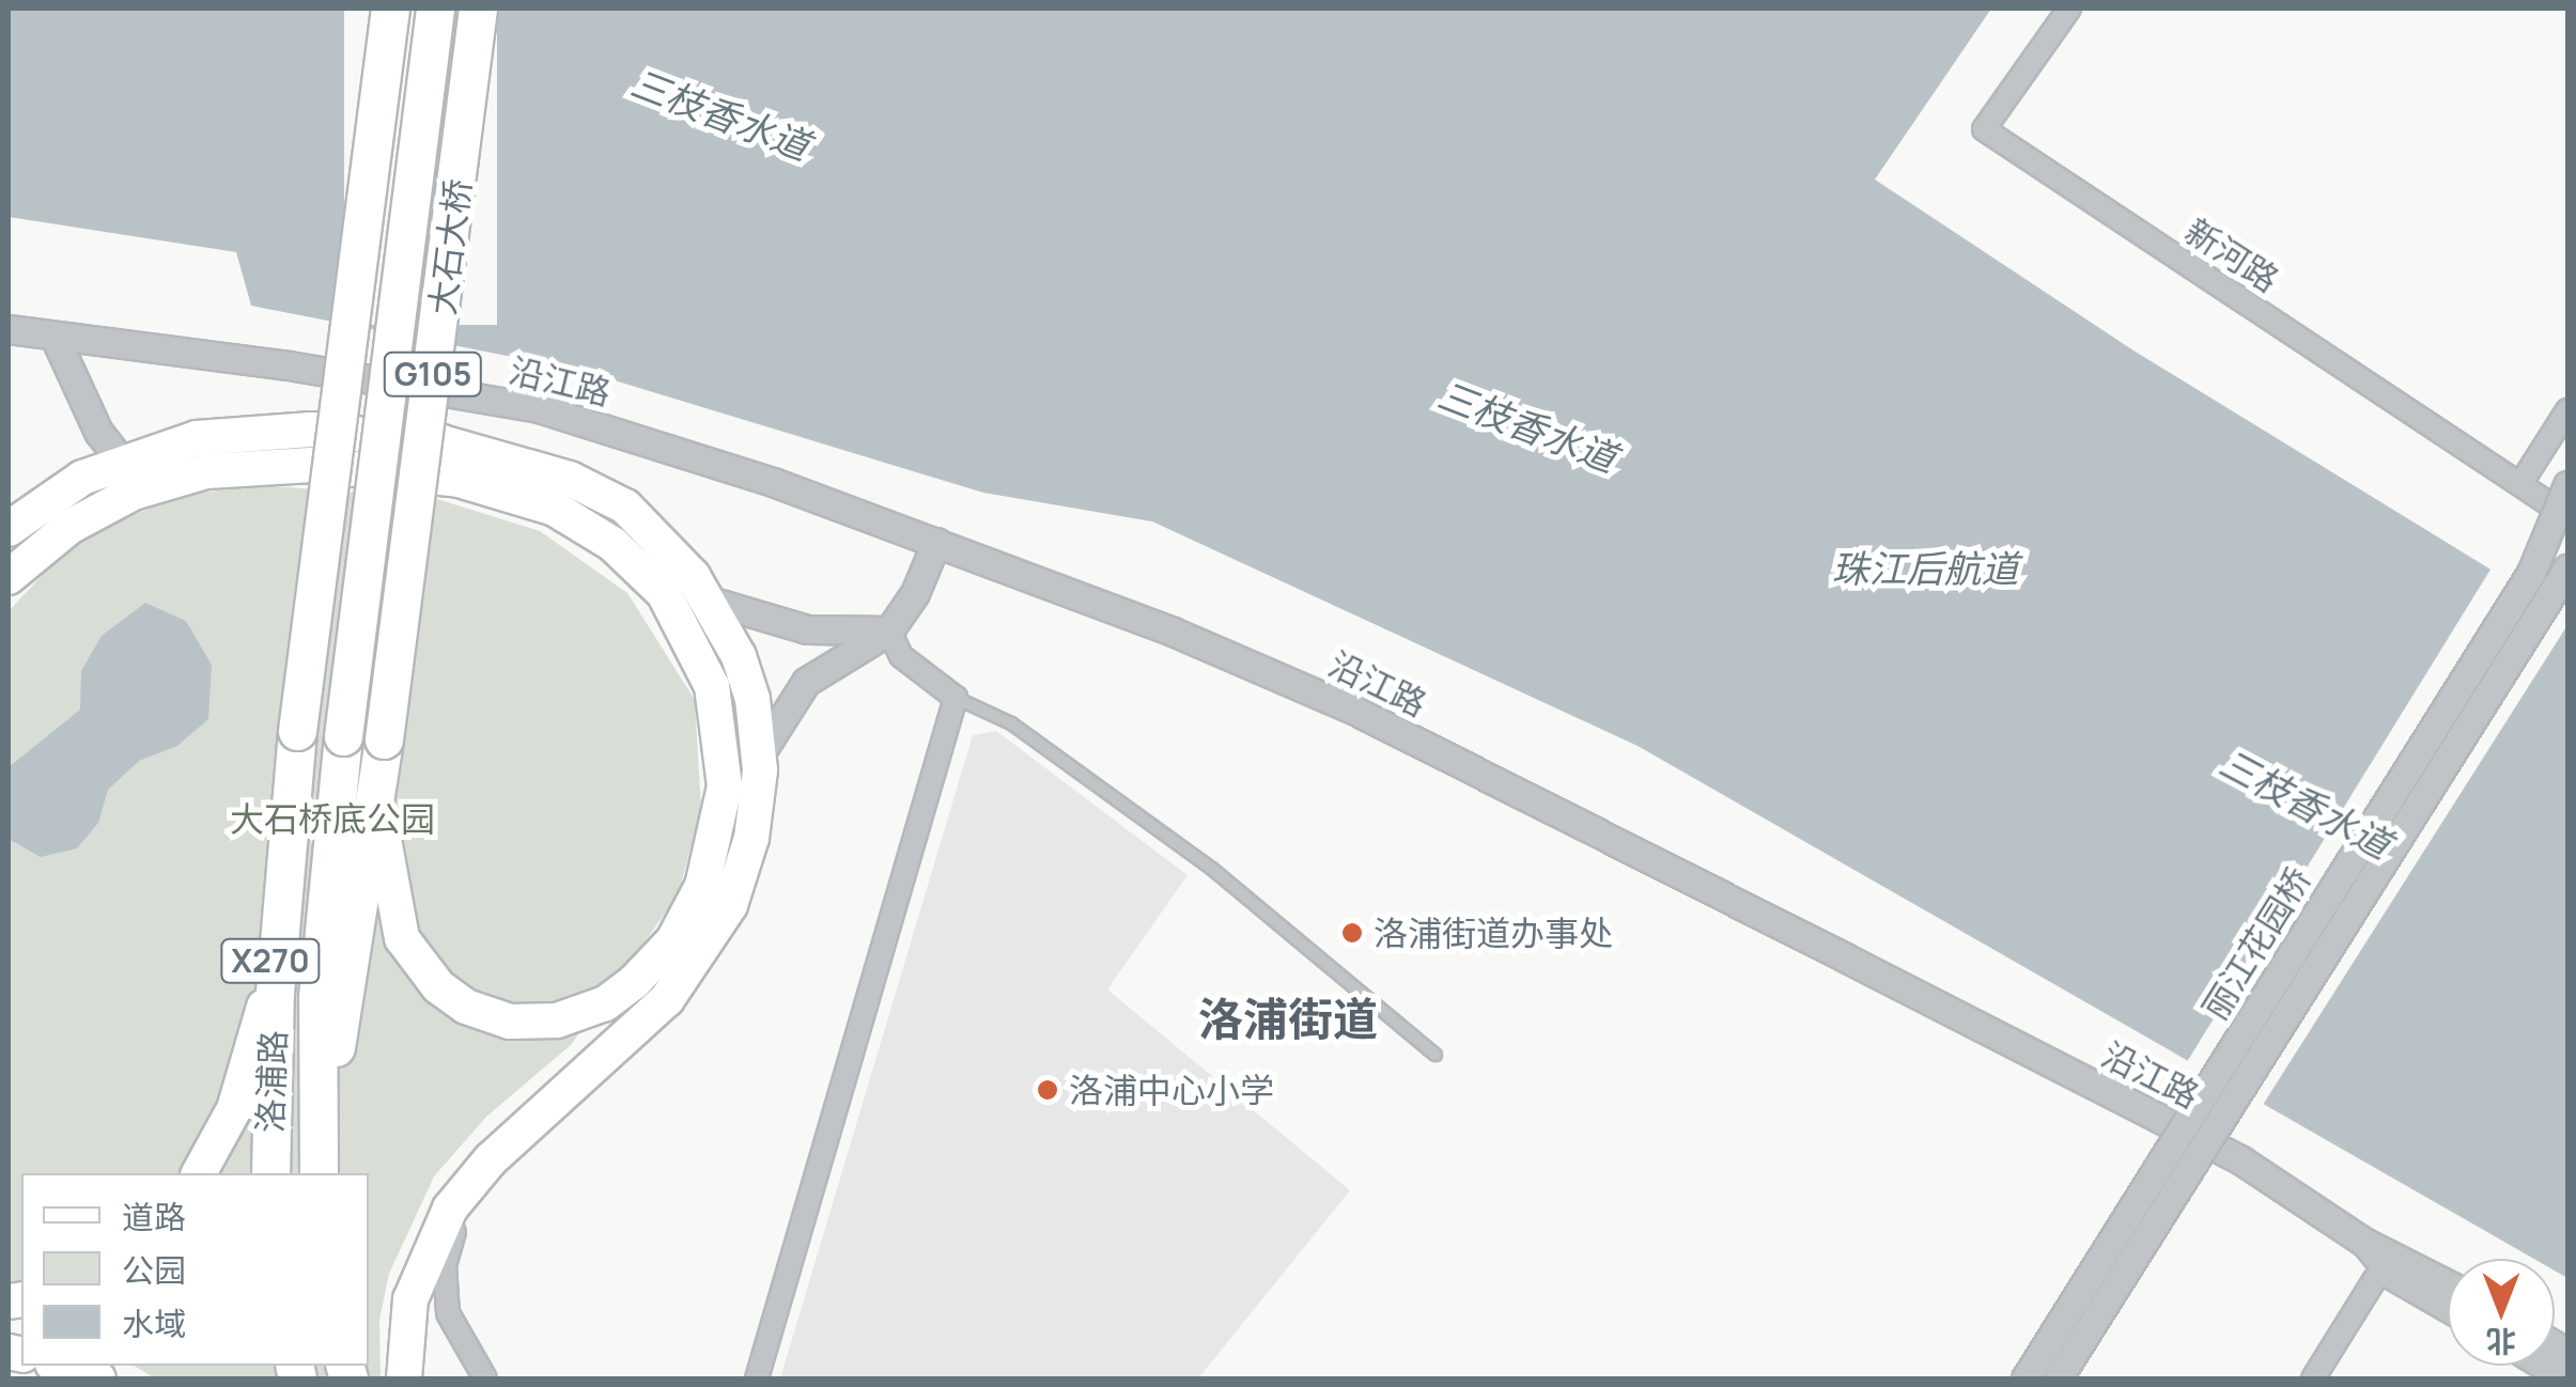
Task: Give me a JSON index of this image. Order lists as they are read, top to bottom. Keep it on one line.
{"streets":{"highway":["大石大桥","G105","洛浦路"],"main road":["X270"],"street":["新河路","沿江路","丽江花园桥"]},"crossings":[["大石大桥","洛浦路"],["G105","X270"],["G105","洛浦路"],["X270","洛浦路"]],"districts":["洛浦街道"],"water":["三枝香水道","珠江后航道"],"parks":["大石桥底公园"],"places":["洛浦街道办事处","洛浦中心小学"],"legend":["道路","公园","水域"],"north":"bottom"}
